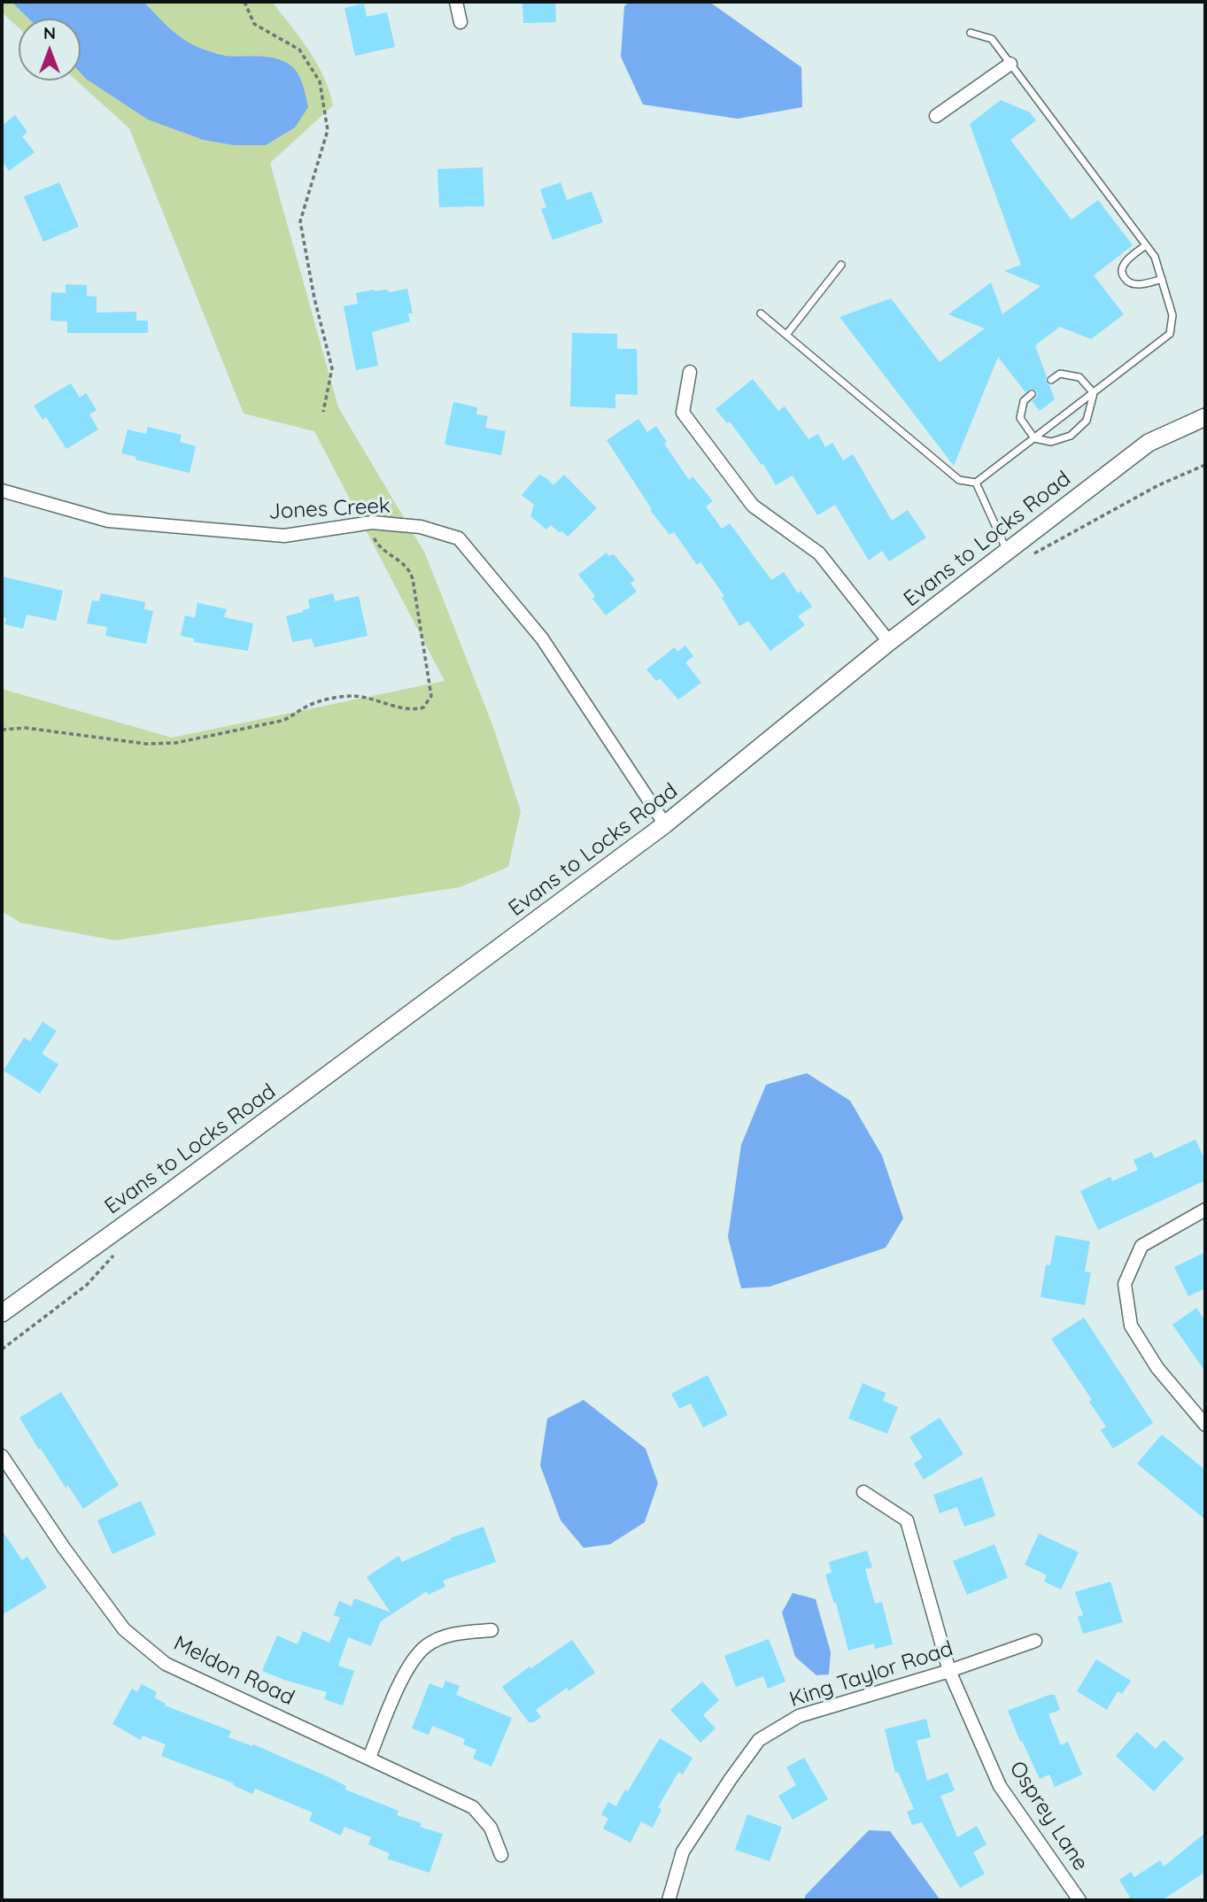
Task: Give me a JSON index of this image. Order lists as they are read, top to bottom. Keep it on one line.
{"streets":{"street":["Jones Creek","Evans to Locks Road","Meldon Road","King Taylor Road","Osprey Lane"]},"crossings":[["Jones Creek","Evans to Locks Road"],["King Taylor Road","Osprey Lane"]],"north":"top"}
